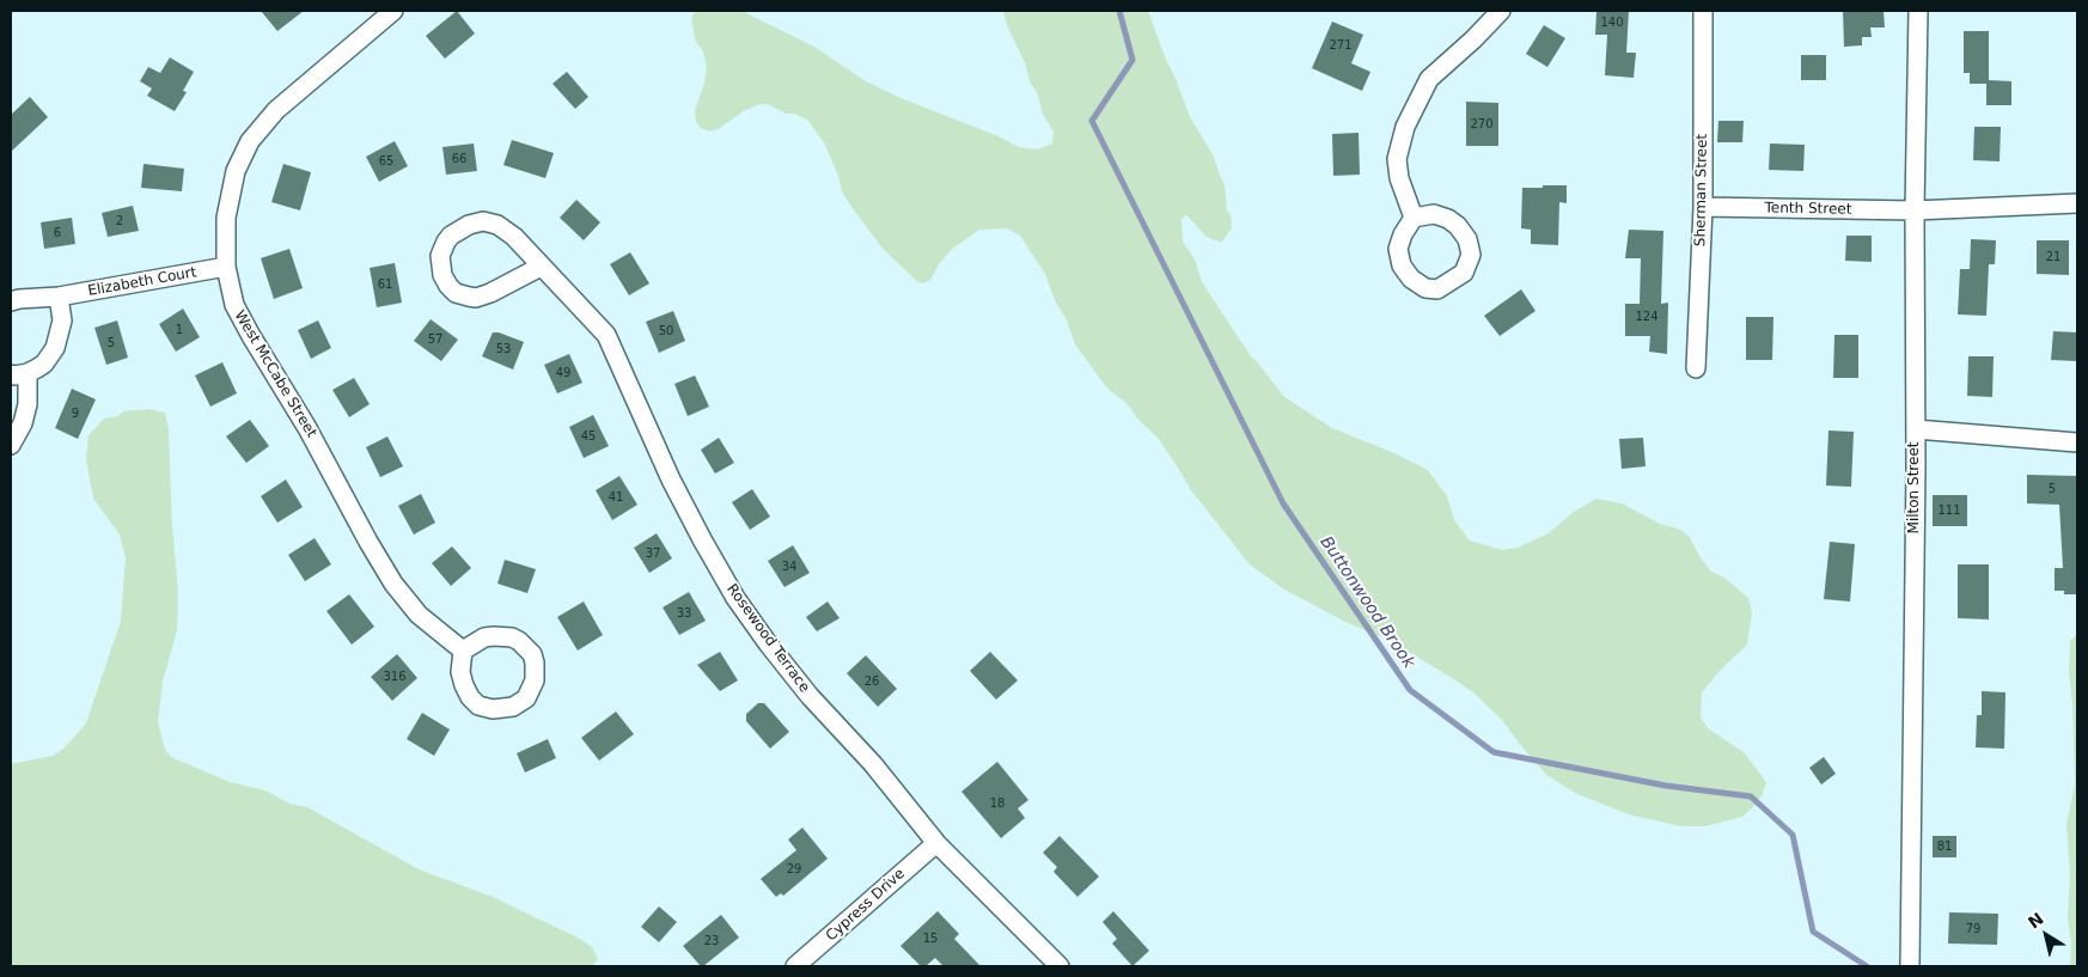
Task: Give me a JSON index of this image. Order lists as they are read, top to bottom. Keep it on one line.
{"streets":{"street":["Sherman Street","Tenth Street","Elizabeth Court","West McCabe Street","Milton Street","Rosewood Terrace","Cypress Drive"]},"crossings":[["Sherman Street","Tenth Street"],["Tenth Street","Milton Street"],["Elizabeth Court","West McCabe Street"],["Rosewood Terrace","Cypress Drive"]],"water":["Buttonwood Brook"],"house_numbers":["140","271","270","66","65","2","6","21","61","124","1","50","57","5","53","49","9","45","5","41","111","37","34","33","316","26","18","81","29","79","15","23"],"north":"top left"}
